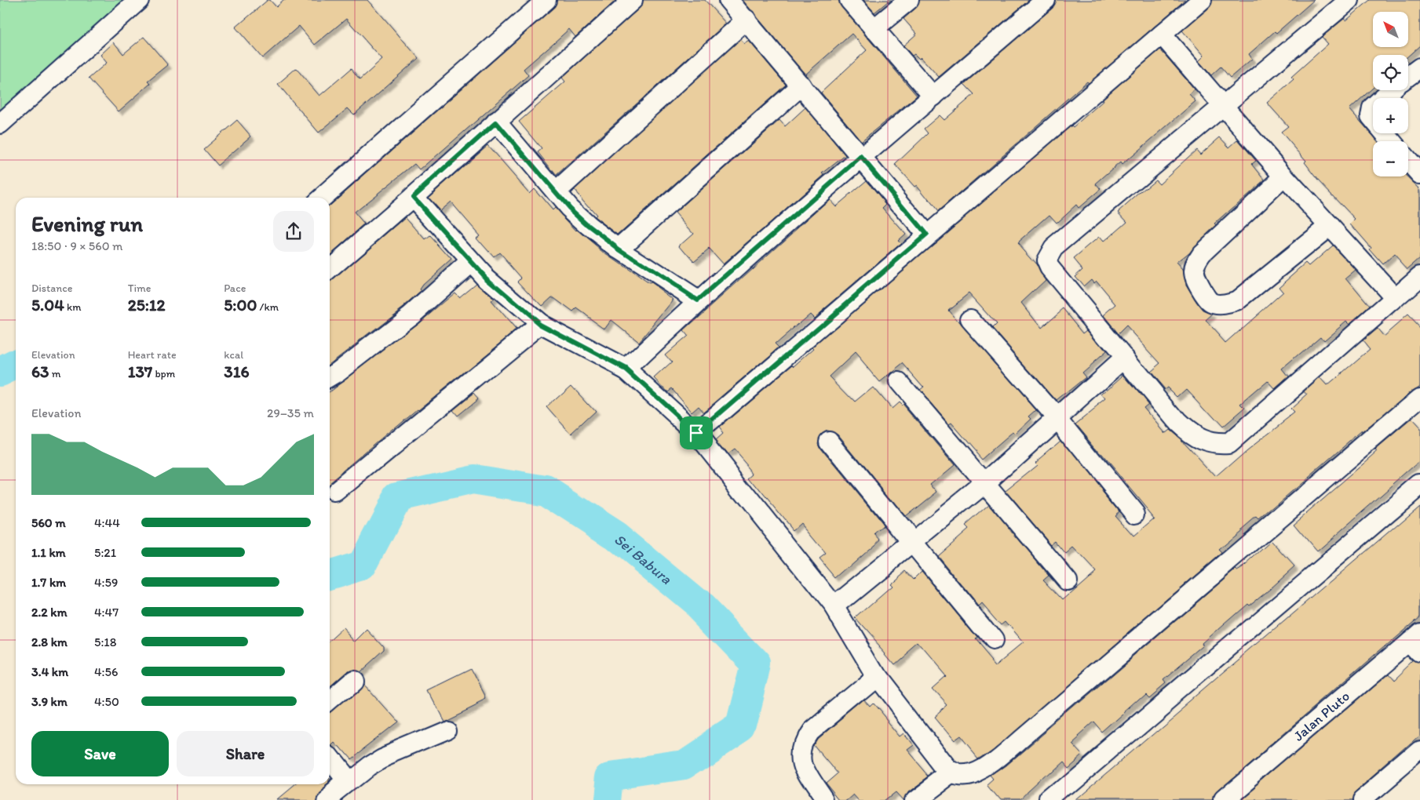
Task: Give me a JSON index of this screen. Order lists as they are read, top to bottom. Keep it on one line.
{"streets":{"street":["Jalan Pluto"]},"water":["Sei Babura"],"north":"top left","page":{"map_buttons":["+","−"],"heading":["Evening run","18:50 · 9 × 560 m"],"stats":[["Distance","5.04 km"],["Time","25:12"],["Pace","5:00 /km"],["Elevation","63 m"],["Heart rate","137 bpm"],["kcal","316"]],"chart":["Elevation","29–35 m"],"list":[{"name":"560 m","note":"4:44"},{"name":"1.1 km","note":"5:21"},{"name":"1.7 km","note":"4:59"},{"name":"2.2 km","note":"4:47"},{"name":"2.8 km","note":"5:18"},{"name":"3.4 km","note":"4:56"},{"name":"3.9 km","note":"4:50"}],"buttons":["Save","Share"]}}
